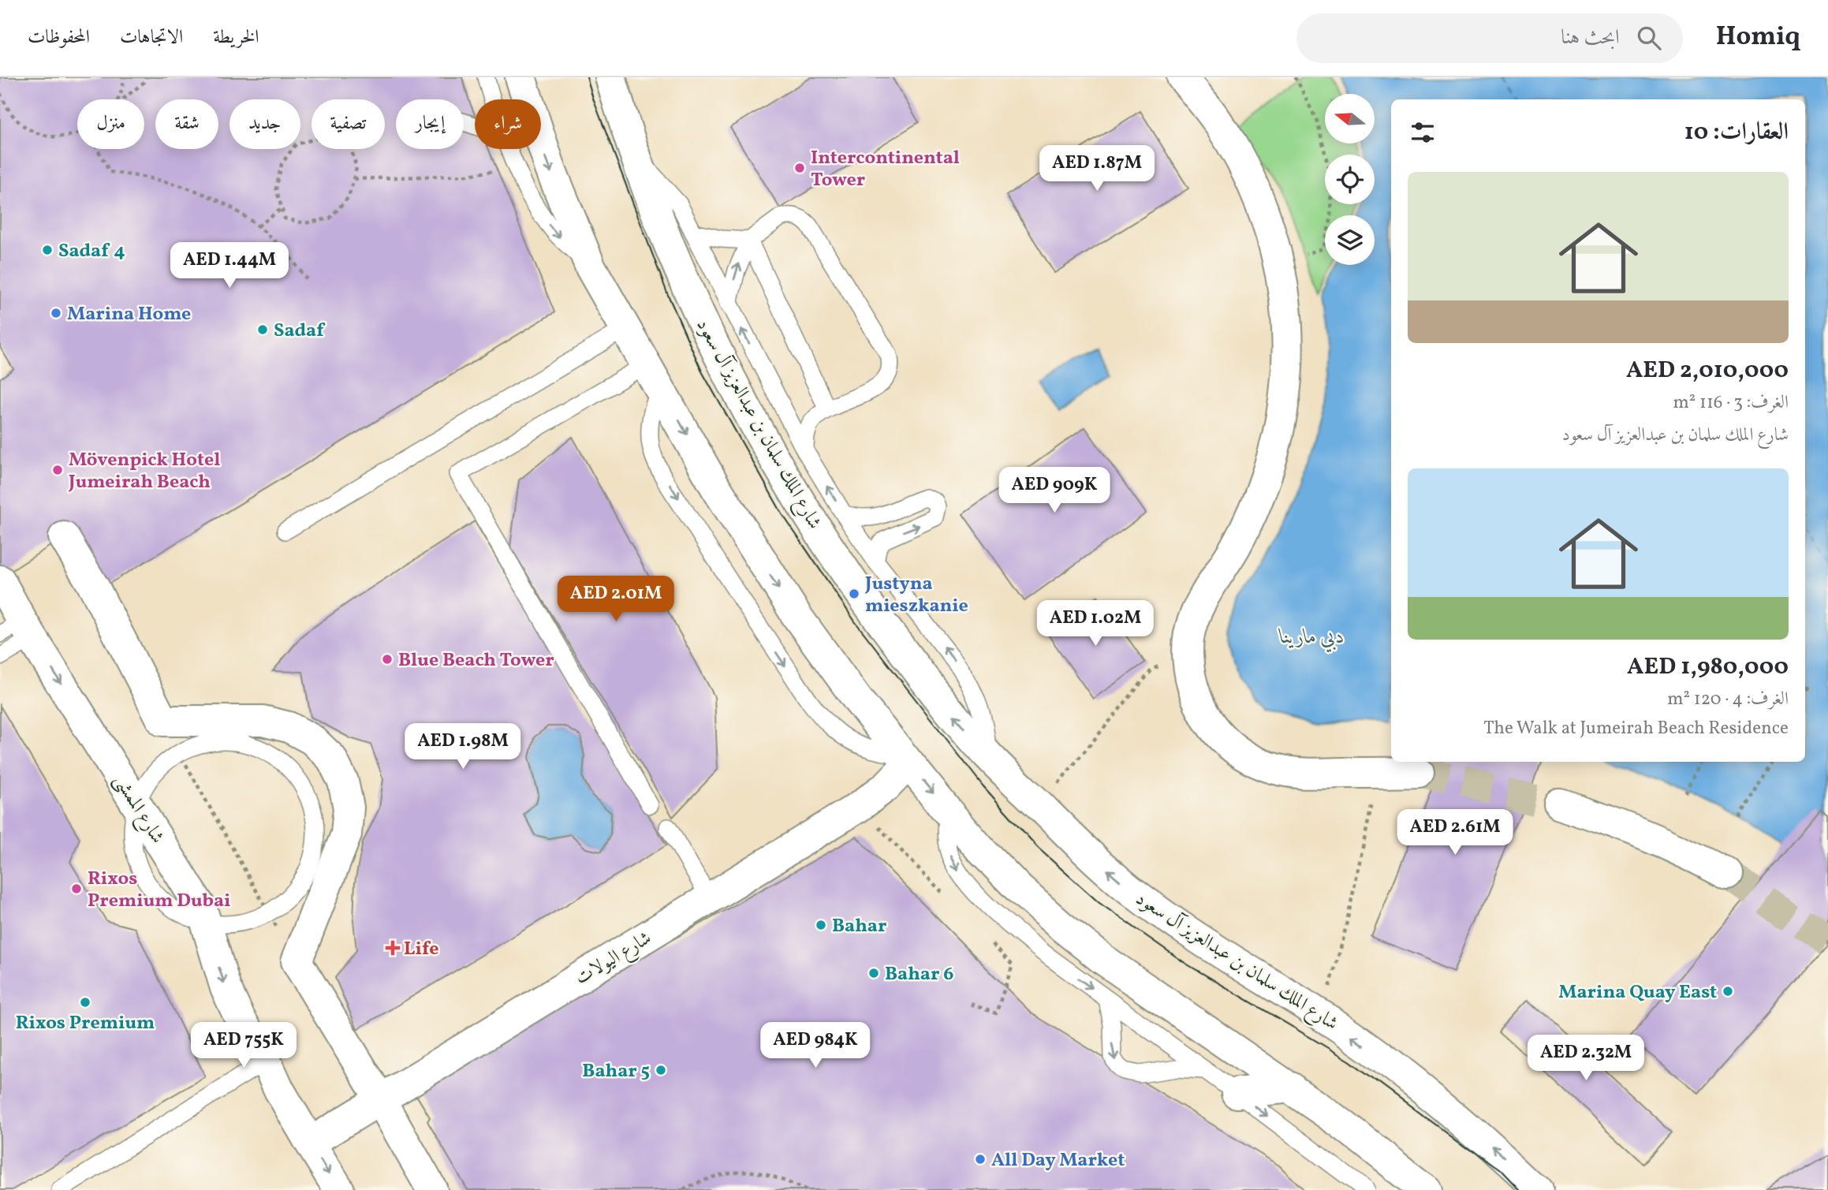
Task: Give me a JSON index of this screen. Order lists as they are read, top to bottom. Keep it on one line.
{"streets":{"street":["شارع الملك سلمان بن عبدالعزيز آل سعود","شارع الممشى","شارع اليولات"]},"crossings":[["شارع الممشى","شارع اليولات"]],"water":["دبي مارينا"],"places":{"other":["Intercontinental Tower","Sadaf 4","Marina Home","Sadaf","Mövenpick Hotel Jumeirah Beach","Justyna mieszkanie","Blue Beach Tower","Rixos Premium Dubai","Bahar","Bahar 6","Marina Quay East","Rixos Premium","Bahar 5","All Day Market"],"health":["Life"]},"north":"left","page":{"header":"Homiq","search":"ابحث هنا","nav":["الخريطة","الاتجاهات","المحفوظات"],"chip":["شراء","إيجار","تصفية","جديد","شقة","منزل"],"heading":"العقارات: 10","price":["AED 1.87M","AED 1.44M","AED 909K","AED 2.01M","AED 1.02M","AED 1.98M","AED 2.61M","AED 755K","AED 984K","AED 2.32M"],"list":[{"name":"AED 2,010,000","note":"الغرف: 3 · 116 m² · شارع الملك سلمان بن عبدالعزيز آل سعود"},{"name":"AED 1,980,000","note":"الغرف: 4 · 120 m² · The Walk at Jumeirah Beach Residence"}]}}
